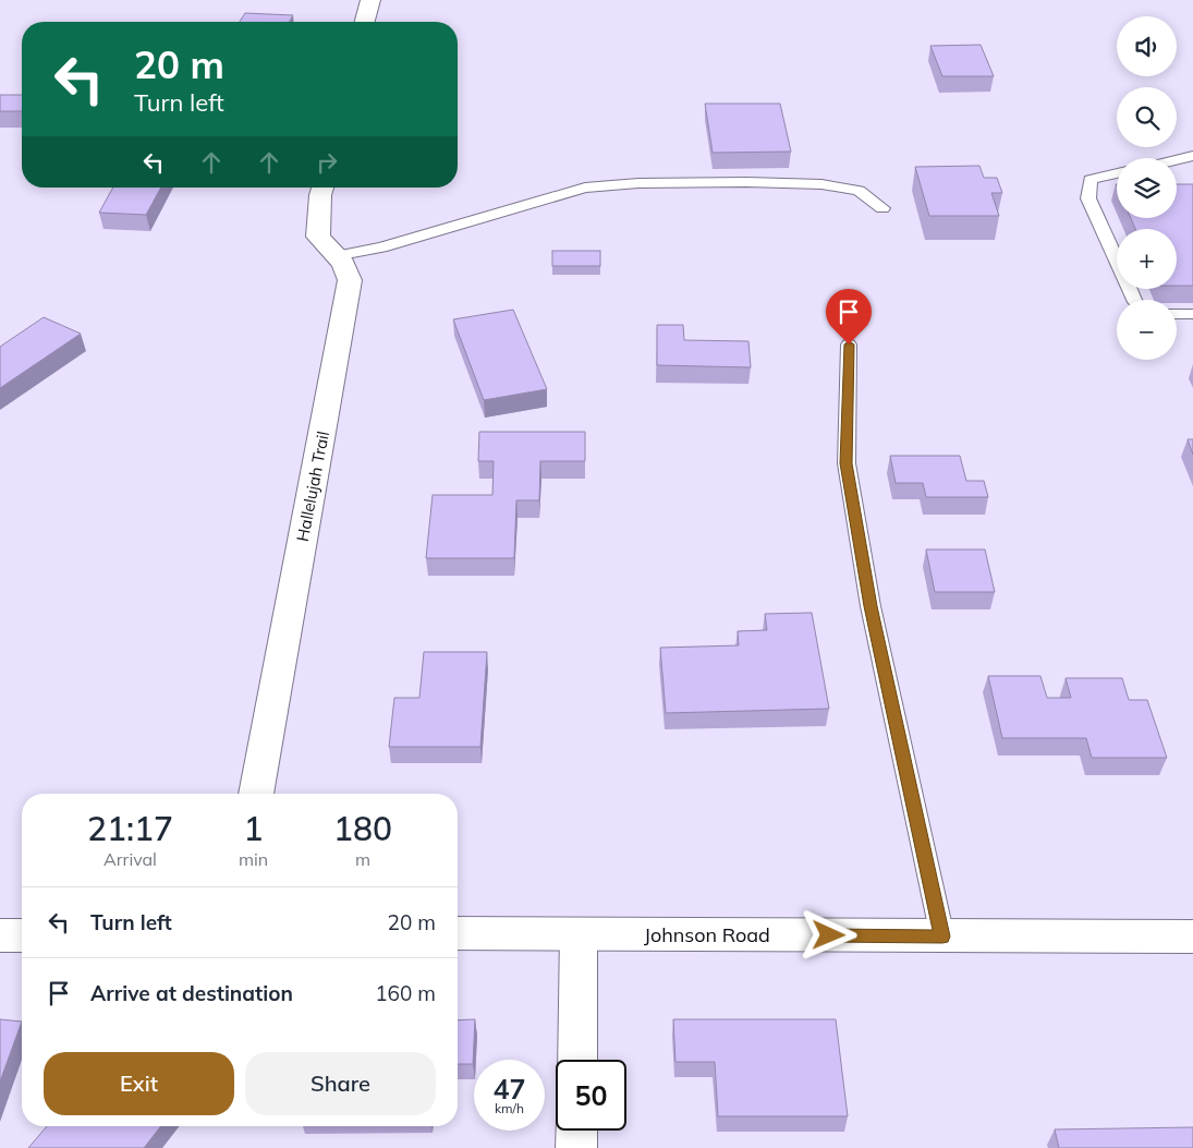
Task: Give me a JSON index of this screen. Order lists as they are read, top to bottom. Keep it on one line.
{"streets":{"street":["Hallelujah Trail","Johnson Road"]},"page":{"map_buttons":["+","−"],"turn":["20 m","Turn left"],"eta":["21:17","Arrival","1","min","180","m"],"list":[{"name":"Turn left","value":"20 m"},{"name":"Arrive at destination","value":"160 m"}],"buttons":["Exit","Share"],"speed":"47 km/h","limit":"50"}}
